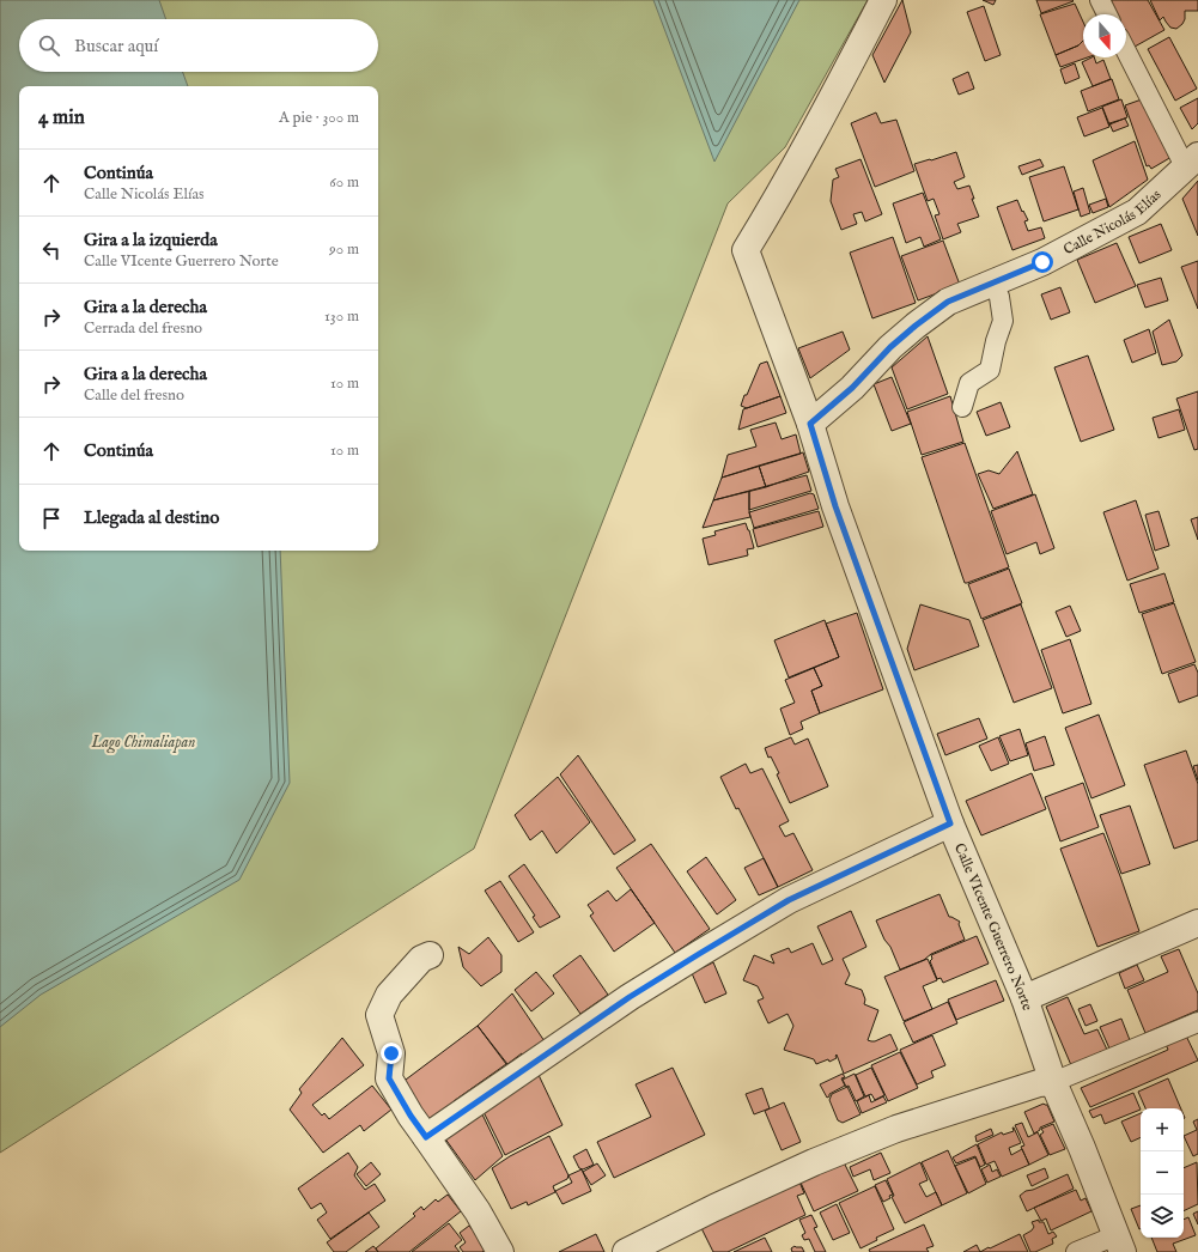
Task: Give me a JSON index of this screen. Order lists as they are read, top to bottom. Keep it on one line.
{"streets":{"street":["Calle Nicolás Elías","Calle VIcente Guerrero Norte"]},"crossings":[["Calle Nicolás Elías","Calle VIcente Guerrero Norte"]],"water":["Lago Chimaliapan"],"north":"bottom","page":{"search":"Buscar aquí","heading":["4 min","A pie · 300 m"],"list":[["Continúa","Calle Nicolás Elías","60 m"],["Gira a la izquierda","Calle VIcente Guerrero Norte","90 m"],["Gira a la derecha","Cerrada del fresno","130 m"],["Gira a la derecha","Calle del fresno","10 m"],["Continúa","10 m"],"Llegada al destino"],"map_buttons":["+","−"]}}
